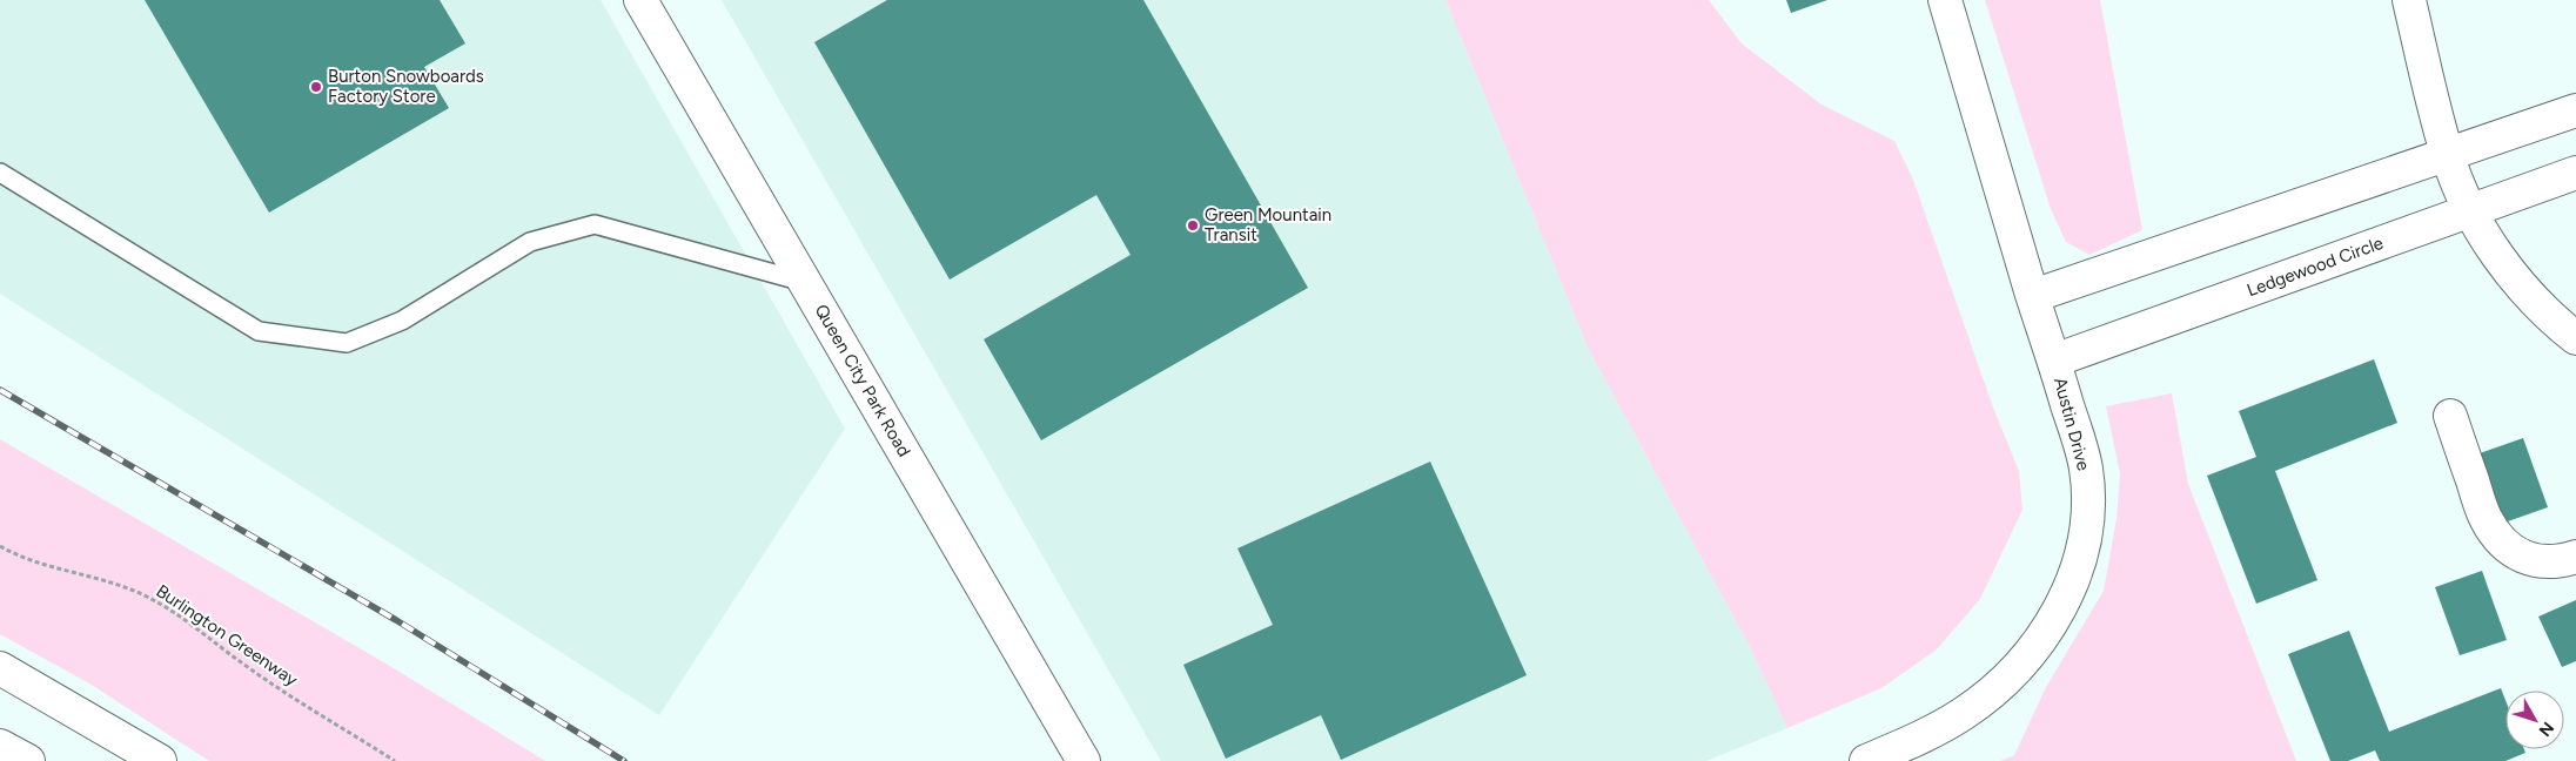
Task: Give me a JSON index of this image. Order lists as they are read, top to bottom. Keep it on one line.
{"streets":{"street":["Ledgewood Circle","Queen City Park Road","Austin Drive"],"path":["Burlington Greenway"]},"crossings":[["Ledgewood Circle","Austin Drive"]],"places":["Burton Snowboards Factory Store","Green Mountain Transit"],"north":"bottom right"}
